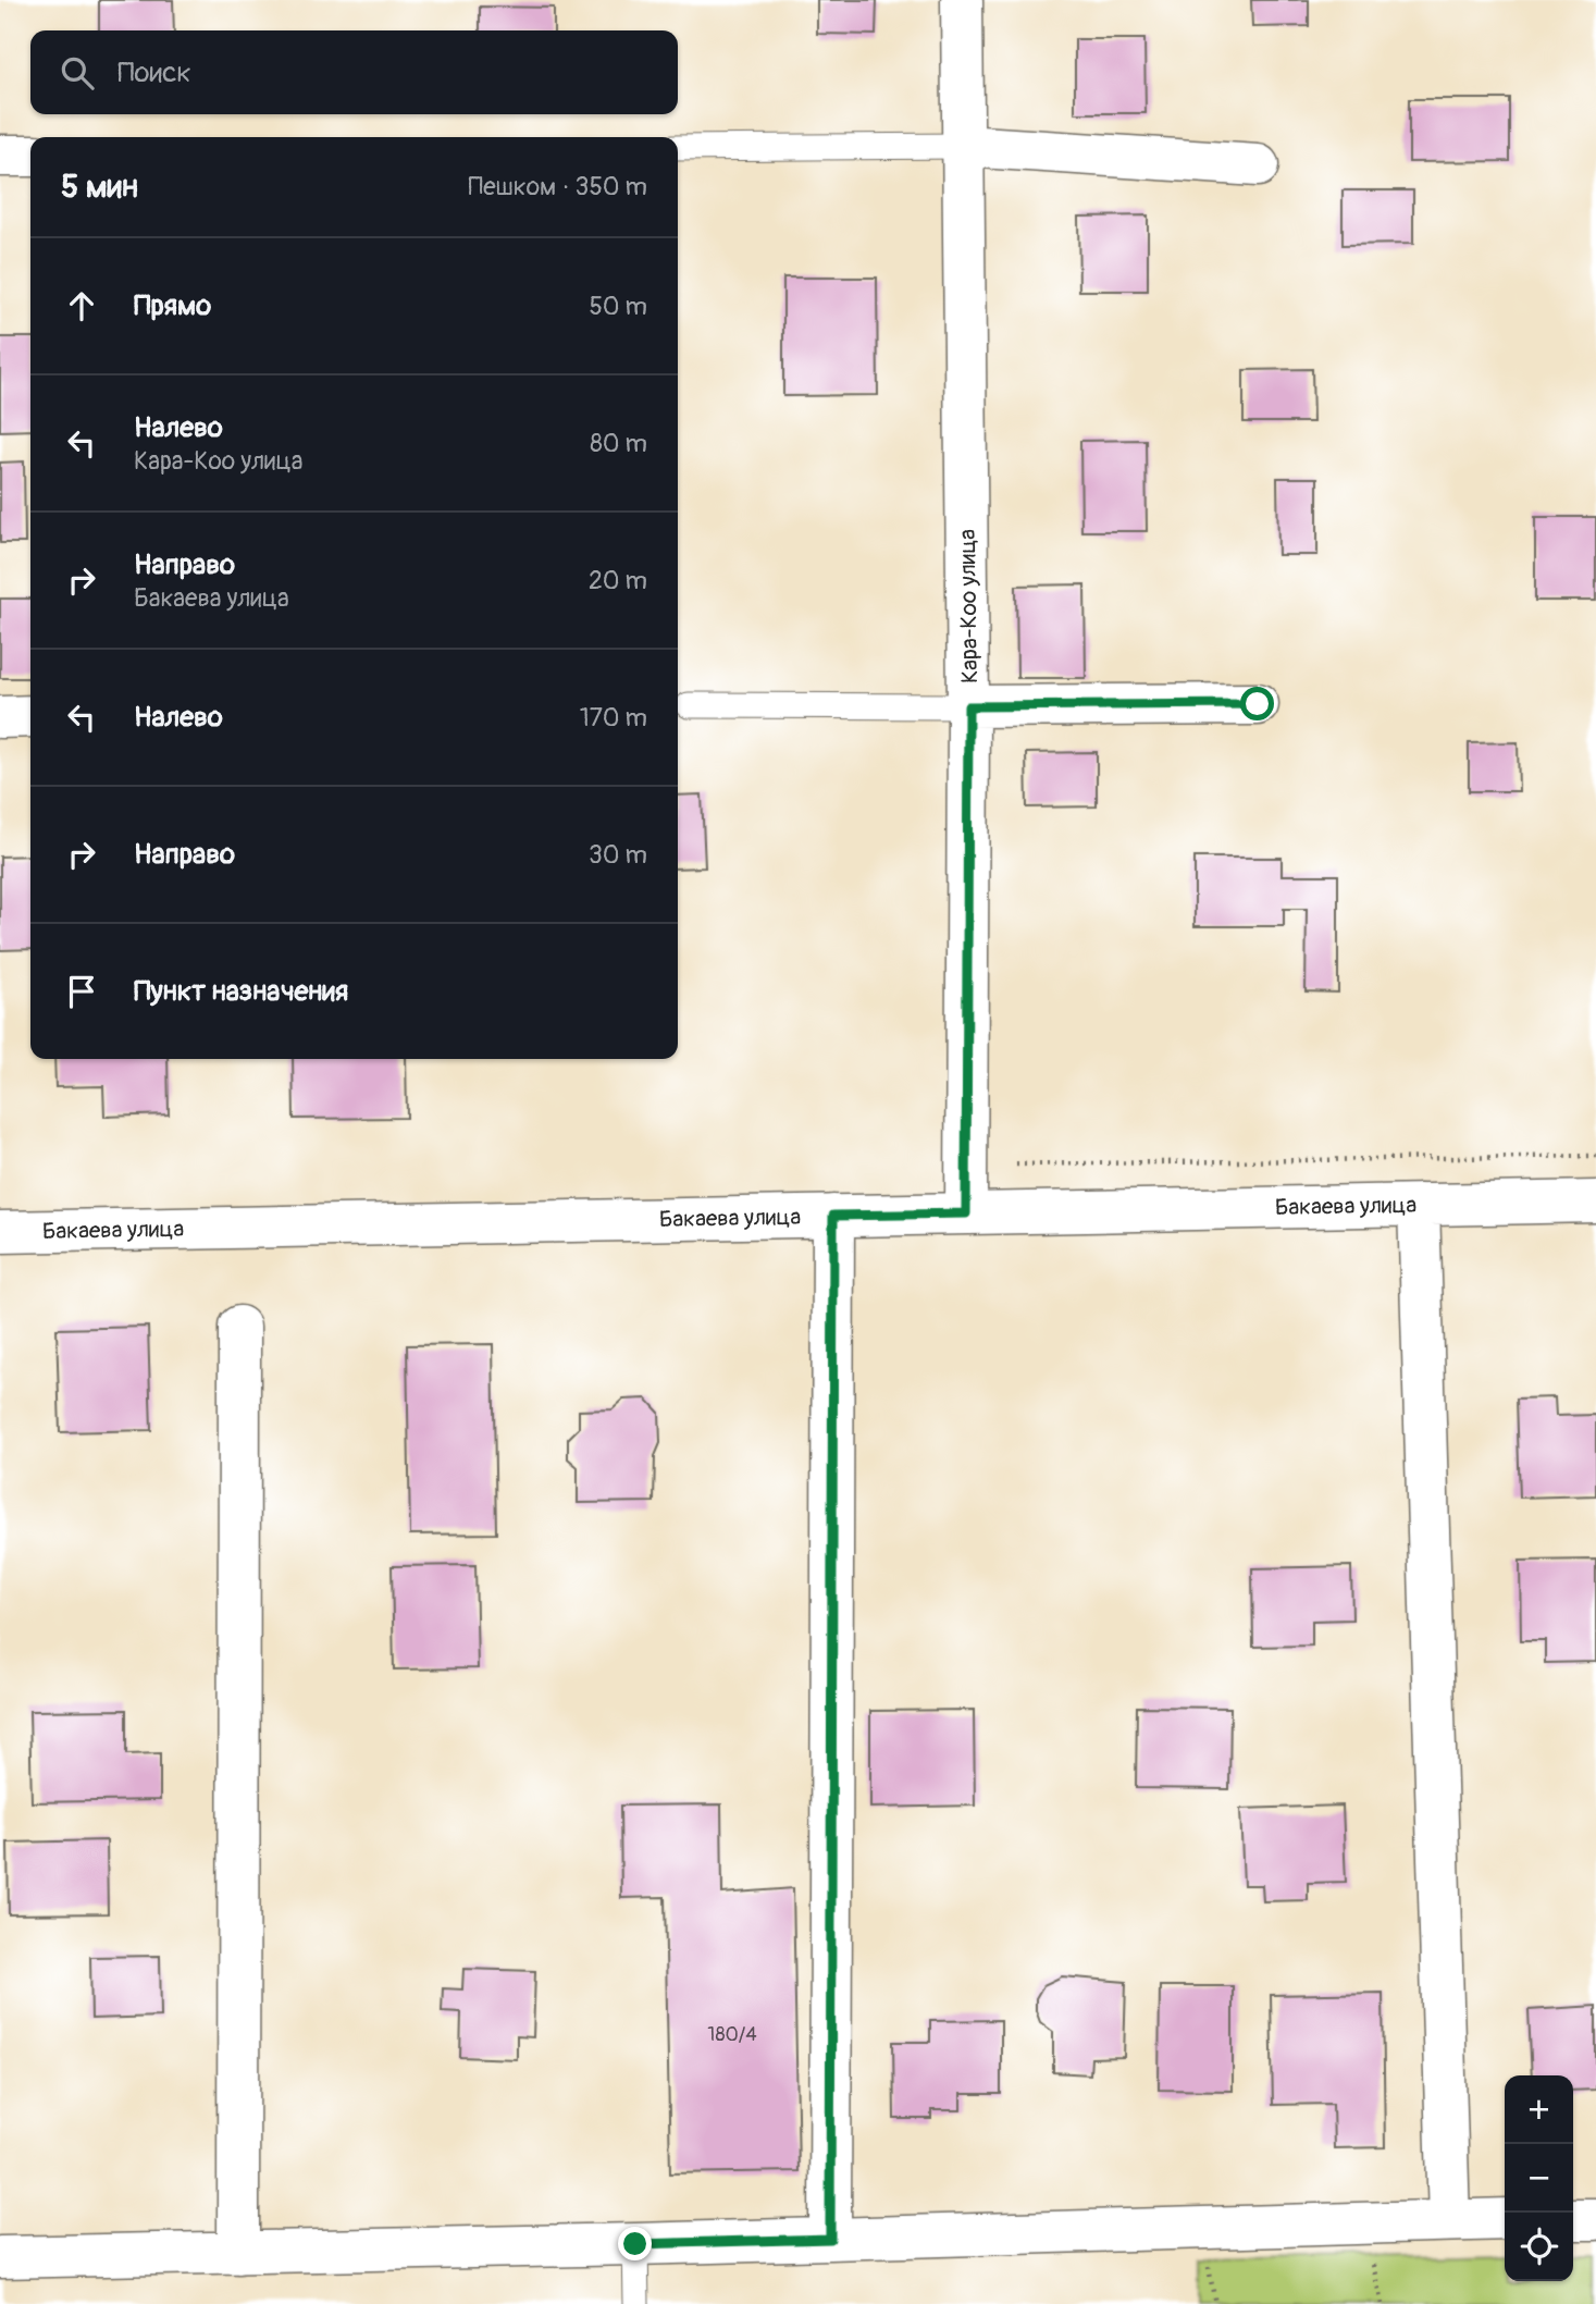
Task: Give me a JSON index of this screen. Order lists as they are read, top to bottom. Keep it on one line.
{"streets":{"street":["Кара-Коо улица","Бакаева улица"]},"crossings":[["Кара-Коо улица","Бакаева улица"]],"house_numbers":["180/4"],"page":{"search":"Поиск","heading":["5 мин","Пешком · 350 m"],"list":[["Прямо","50 m"],["Налево","Кара-Коо улица","80 m"],["Направо","Бакаева улица","20 m"],["Налево","170 m"],["Направо","30 m"],"Пункт назначения"],"map_buttons":["+","−"]}}
